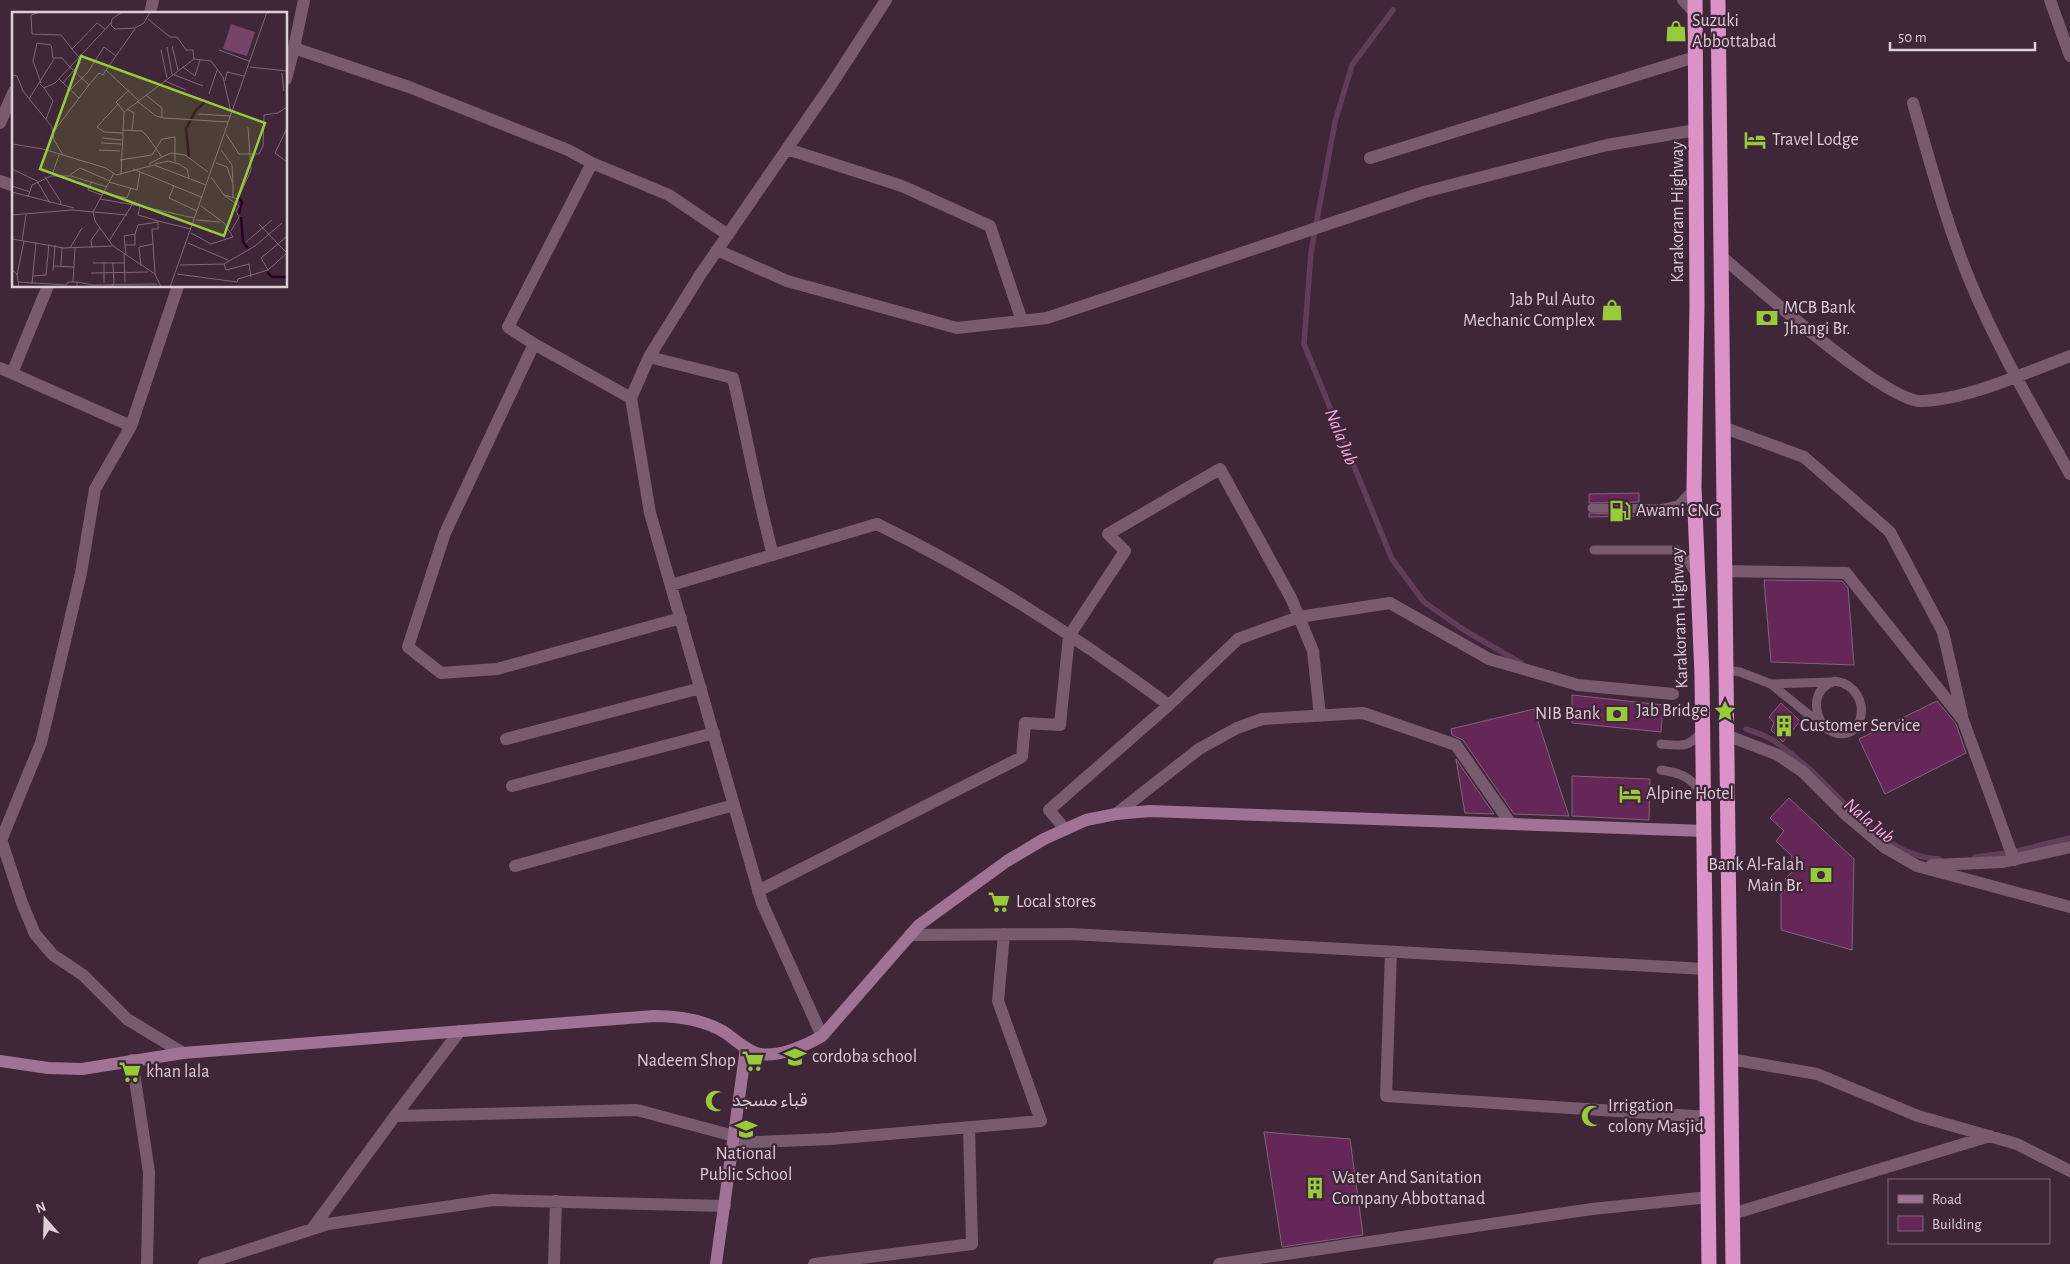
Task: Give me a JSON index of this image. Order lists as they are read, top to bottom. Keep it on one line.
{"streets":{"highway":["Karakoram Highway"]},"water":["Nala Jub"],"places":{"shop":["Suzuki Abbottabad","Jab Pul Auto Mechanic Complex"],"hotel":["Travel Lodge","Alpine Hotel"],"bank":["MCB Bank Jhangi Br.","NIB Bank","Bank Al-Falah Main Br."],"fuel station":["Awami CNG"],"place":["Jab Bridge"],"building":["Customer Service","Water And Sanitation Company Abbottanad"],"supermarket":["Local stores","Nadeem Shop","khan lala"],"school or university":["cordoba school","National Public School"],"mosque":["قباء مسجد","Irrigation colony Masjid"]},"legend":["Road","Building"],"scale_bar":"50 m","north":"top"}
